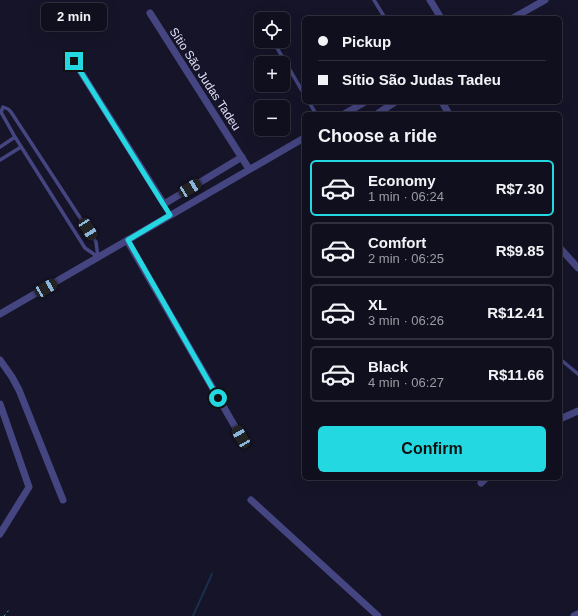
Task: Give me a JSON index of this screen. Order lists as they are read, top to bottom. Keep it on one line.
{"streets":{"street":["Sítio São Judas Tadeu"]},"page":{"bubble":"2 min","map_buttons":["+","−"],"banner":["Pickup","Sítio São Judas Tadeu"],"heading":"Choose a ride","list":[{"name":"Economy","note":"1 min · 06:24","value":"R$7.30"},{"name":"Comfort","note":"2 min · 06:25","value":"R$9.85"},{"name":"XL","note":"3 min · 06:26","value":"R$12.41"},{"name":"Black","note":"4 min · 06:27","value":"R$11.66"}],"buttons":"Confirm"}}
